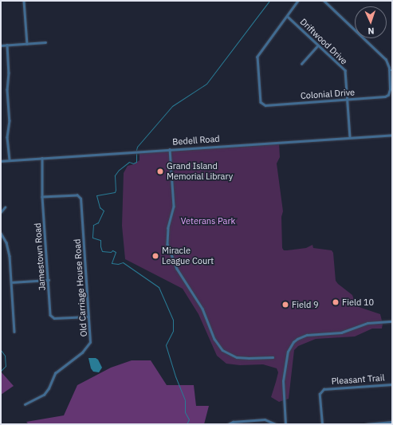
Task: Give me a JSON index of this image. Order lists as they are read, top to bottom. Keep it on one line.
{"streets":{"street":["Driftwood Drive","Colonial Drive","Bedell Road","Jamestown Road","Old Carriage House Road","Pleasant Trail"]},"crossings":[["Driftwood Drive","Colonial Drive"],["Driftwood Drive","Bedell Road"],["Bedell Road","Jamestown Road"],["Jamestown Road","Old Carriage House Road"]],"parks":["Veterans Park"],"places":["Grand Island Memorial Library","Miracle League Court","Field 10","Field 9"],"north":"bottom"}
